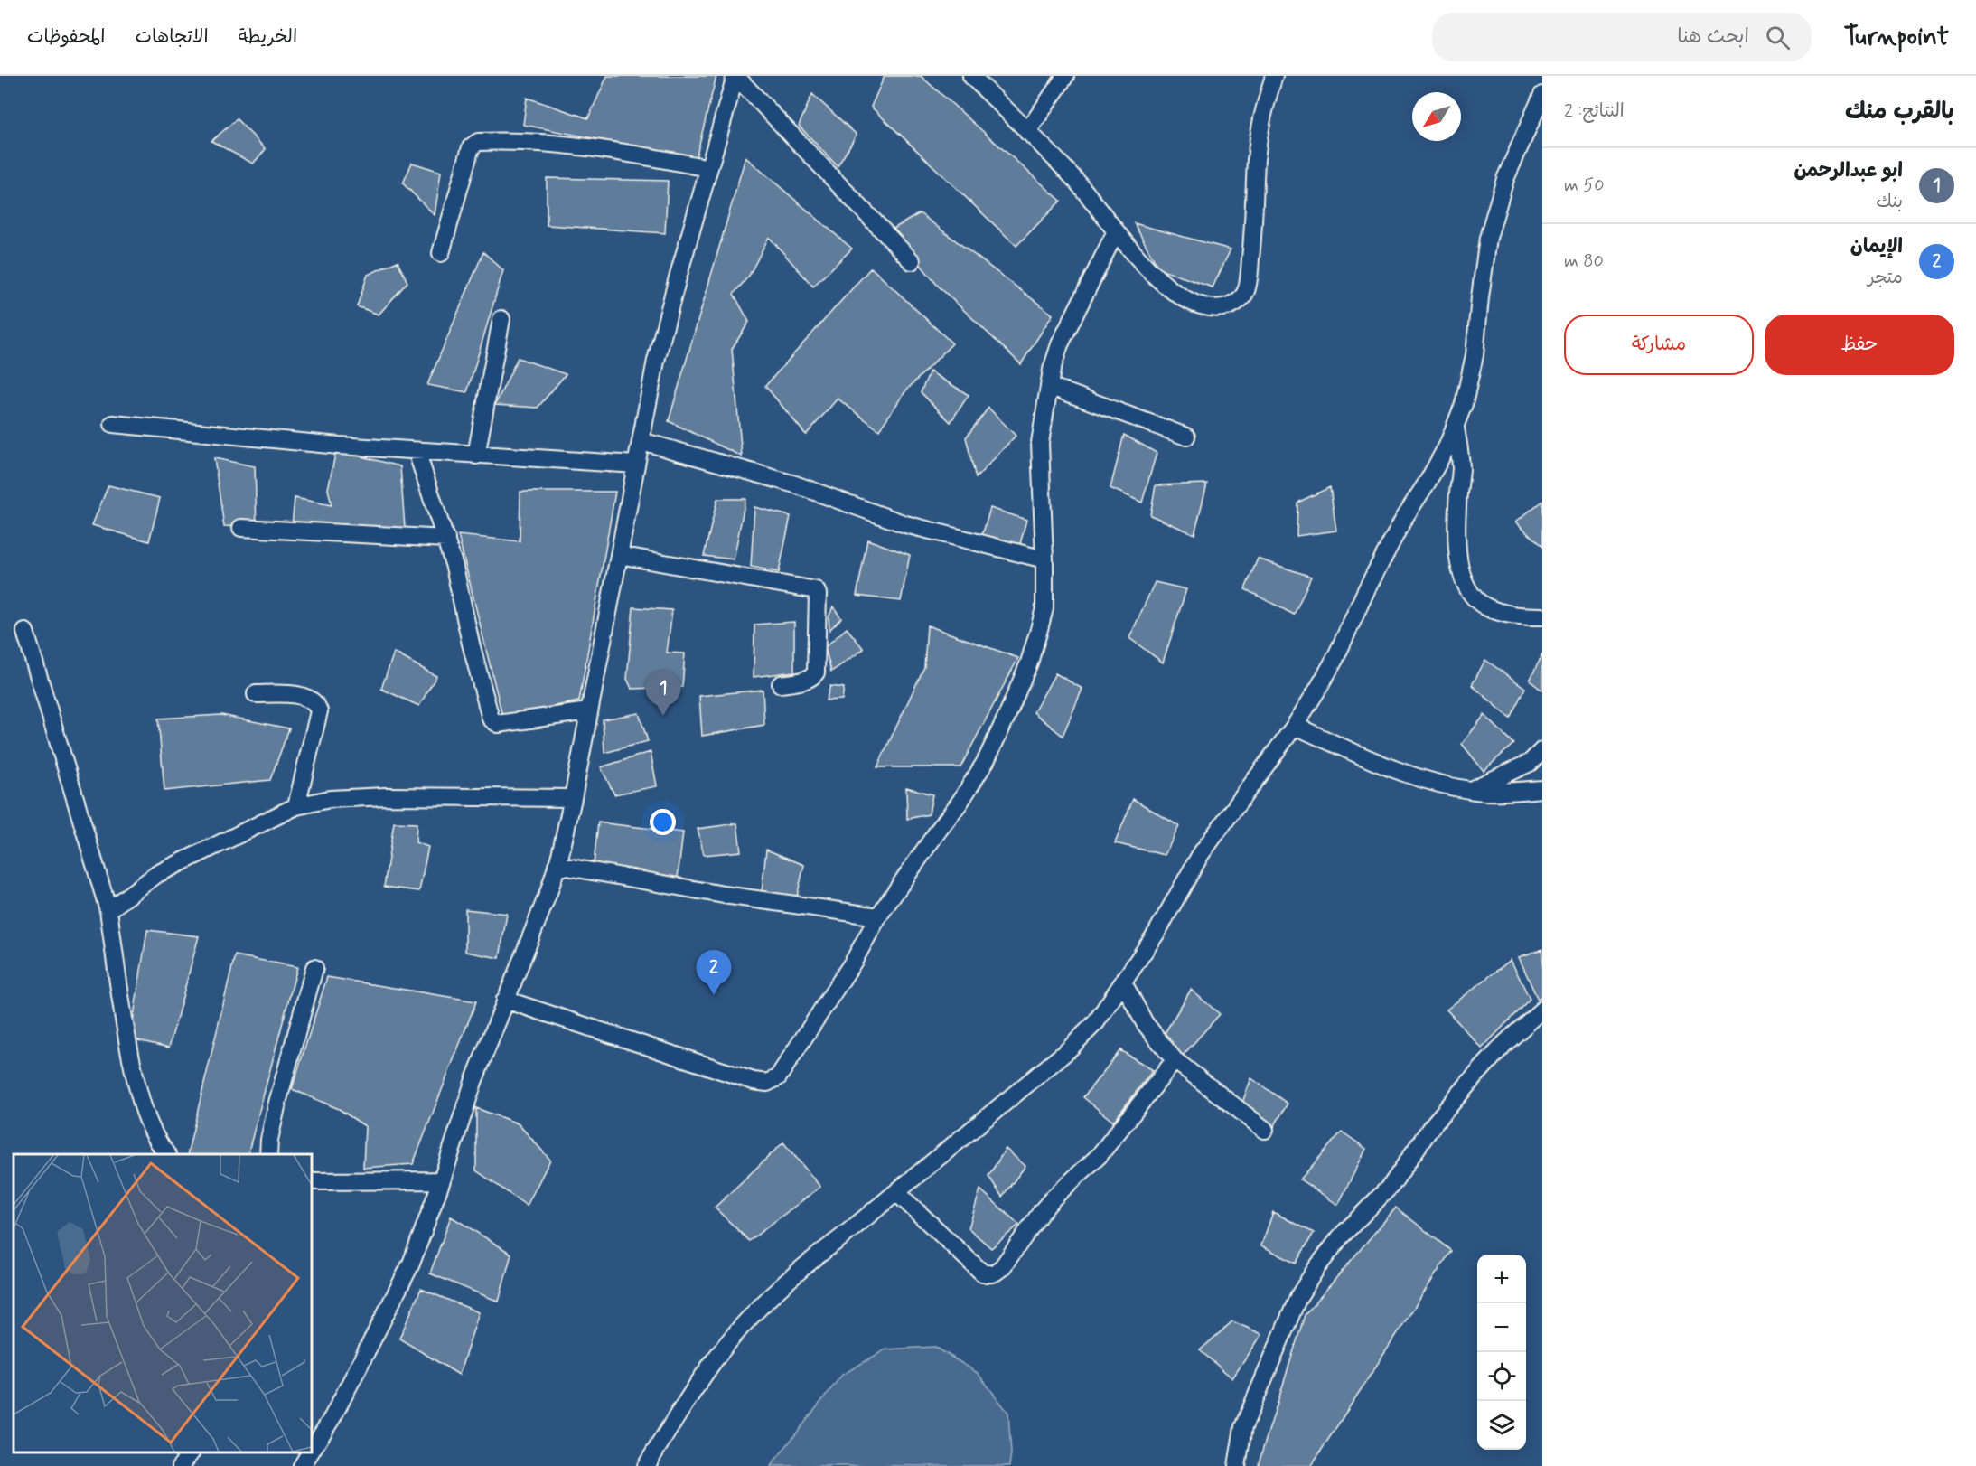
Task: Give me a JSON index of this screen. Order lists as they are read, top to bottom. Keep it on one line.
{"north":"bottom left","page":{"header":"Turnpoint","search":"ابحث هنا","nav":["الخريطة","الاتجاهات","المحفوظات"],"heading":["بالقرب منك","النتائج: 2"],"list":[{"mark":"1","name":"ابو عبدالرحمن","note":"بنك","value":"50 m"},{"mark":"2","name":"الإيمان","note":"متجر","value":"80 m"}],"buttons":["حفظ","مشاركة"],"pins":["1","2"],"map_buttons":["+","−"]}}
